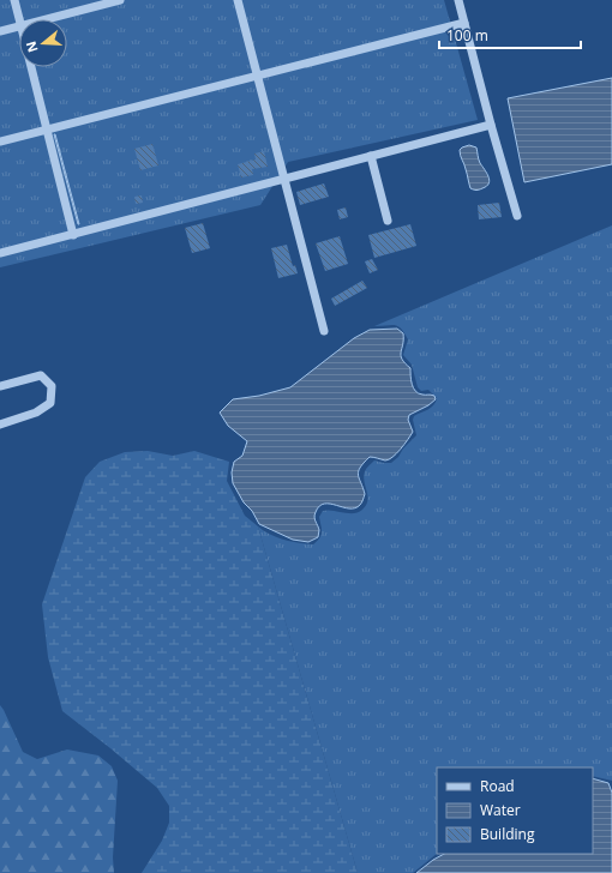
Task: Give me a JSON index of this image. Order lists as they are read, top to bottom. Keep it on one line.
{"legend":["Road","Water","Building"],"scale_bar":"100 m","north":"left"}
